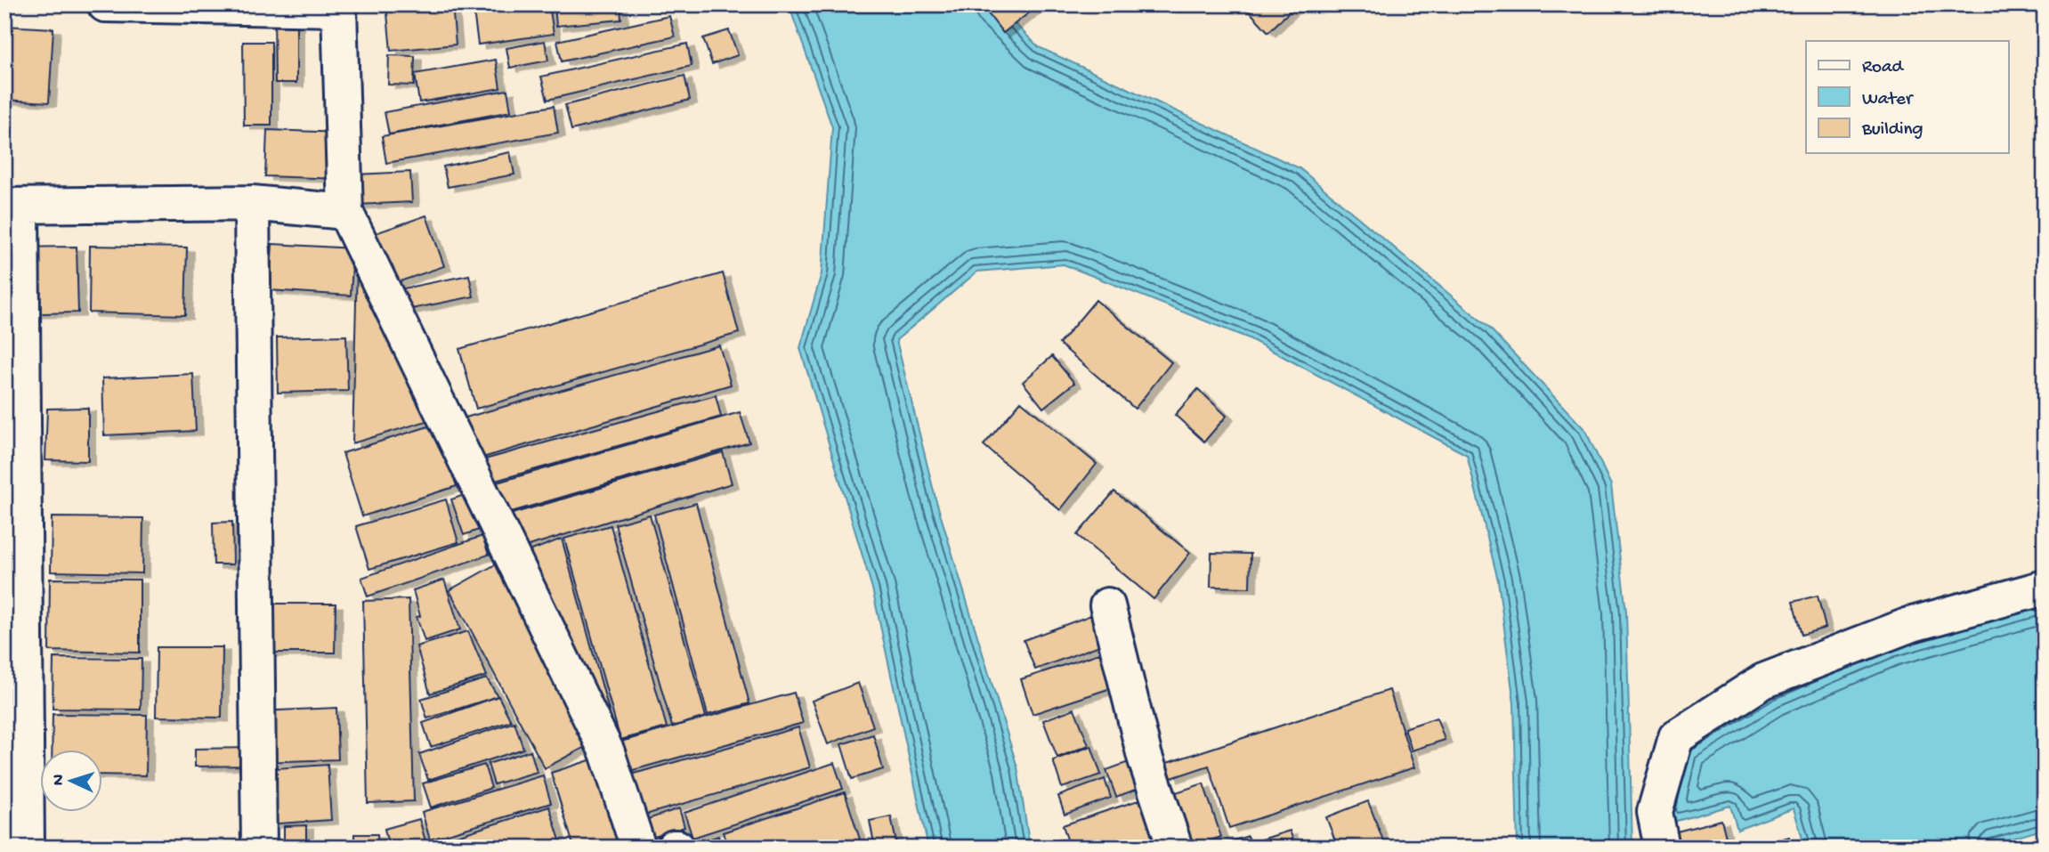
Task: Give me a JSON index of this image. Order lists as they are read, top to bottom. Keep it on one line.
{"legend":["Road","Water","Building"],"north":"left"}
